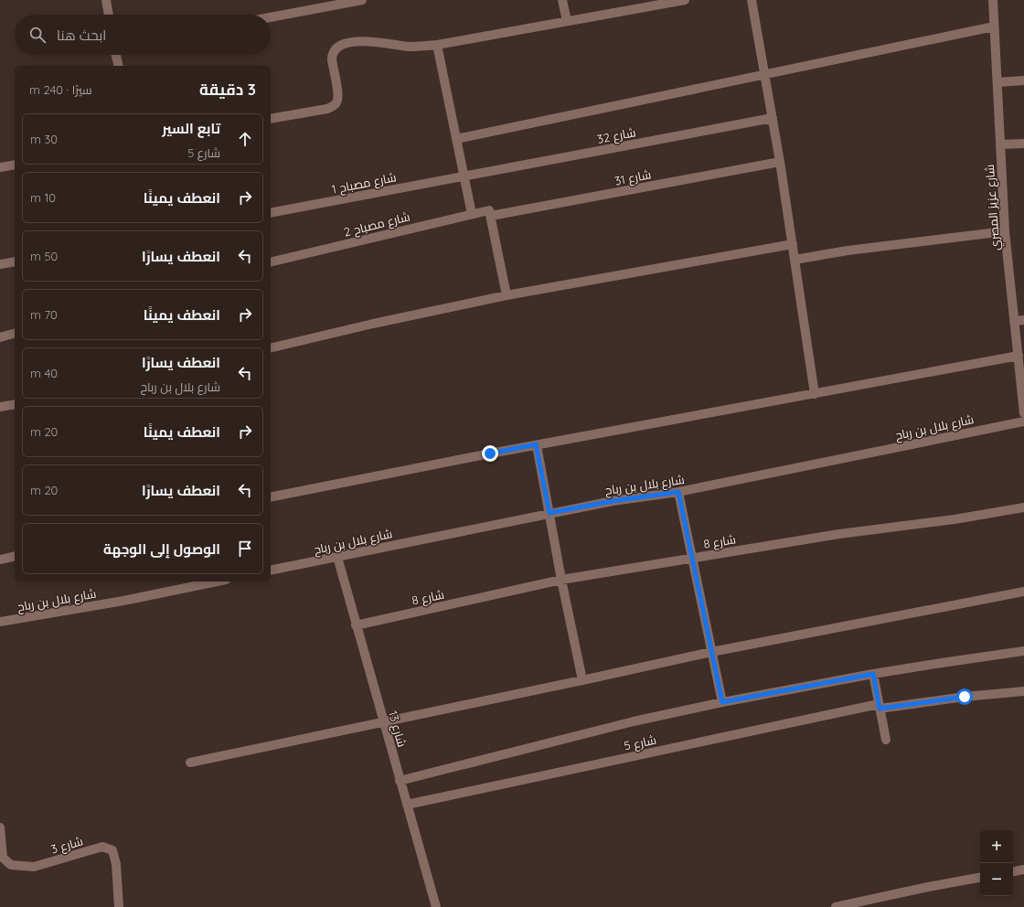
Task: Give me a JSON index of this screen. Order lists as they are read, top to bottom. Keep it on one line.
{"streets":{"street":["شارع 32","شارع 31","شارع مصباح 1","شارع عزيز المصري","شارع مصباح 2","شارع بلال بن رباح","شارع 8","شارع 13","شارع 5","شارع 3"]},"crossings":[["شارع 32","شارع مصباح 1"],["شارع 31","شارع مصباح 2"],["شارع بلال بن رباح","شارع 13"],["شارع 8","شارع 13"],["شارع 13","شارع 5"]],"page":{"search":"ابحث هنا","heading":["3 دقيقة","سيرًا · 240 m"],"list":[["تابع السير","شارع 5","30 m"],["انعطف يمينًا","10 m"],["انعطف يسارًا","50 m"],["انعطف يمينًا","70 m"],["انعطف يسارًا","شارع بلال بن رباح","40 m"],["انعطف يمينًا","20 m"],["انعطف يسارًا","20 m"],"الوصول إلى الوجهة"],"map_buttons":["+","−"]}}
